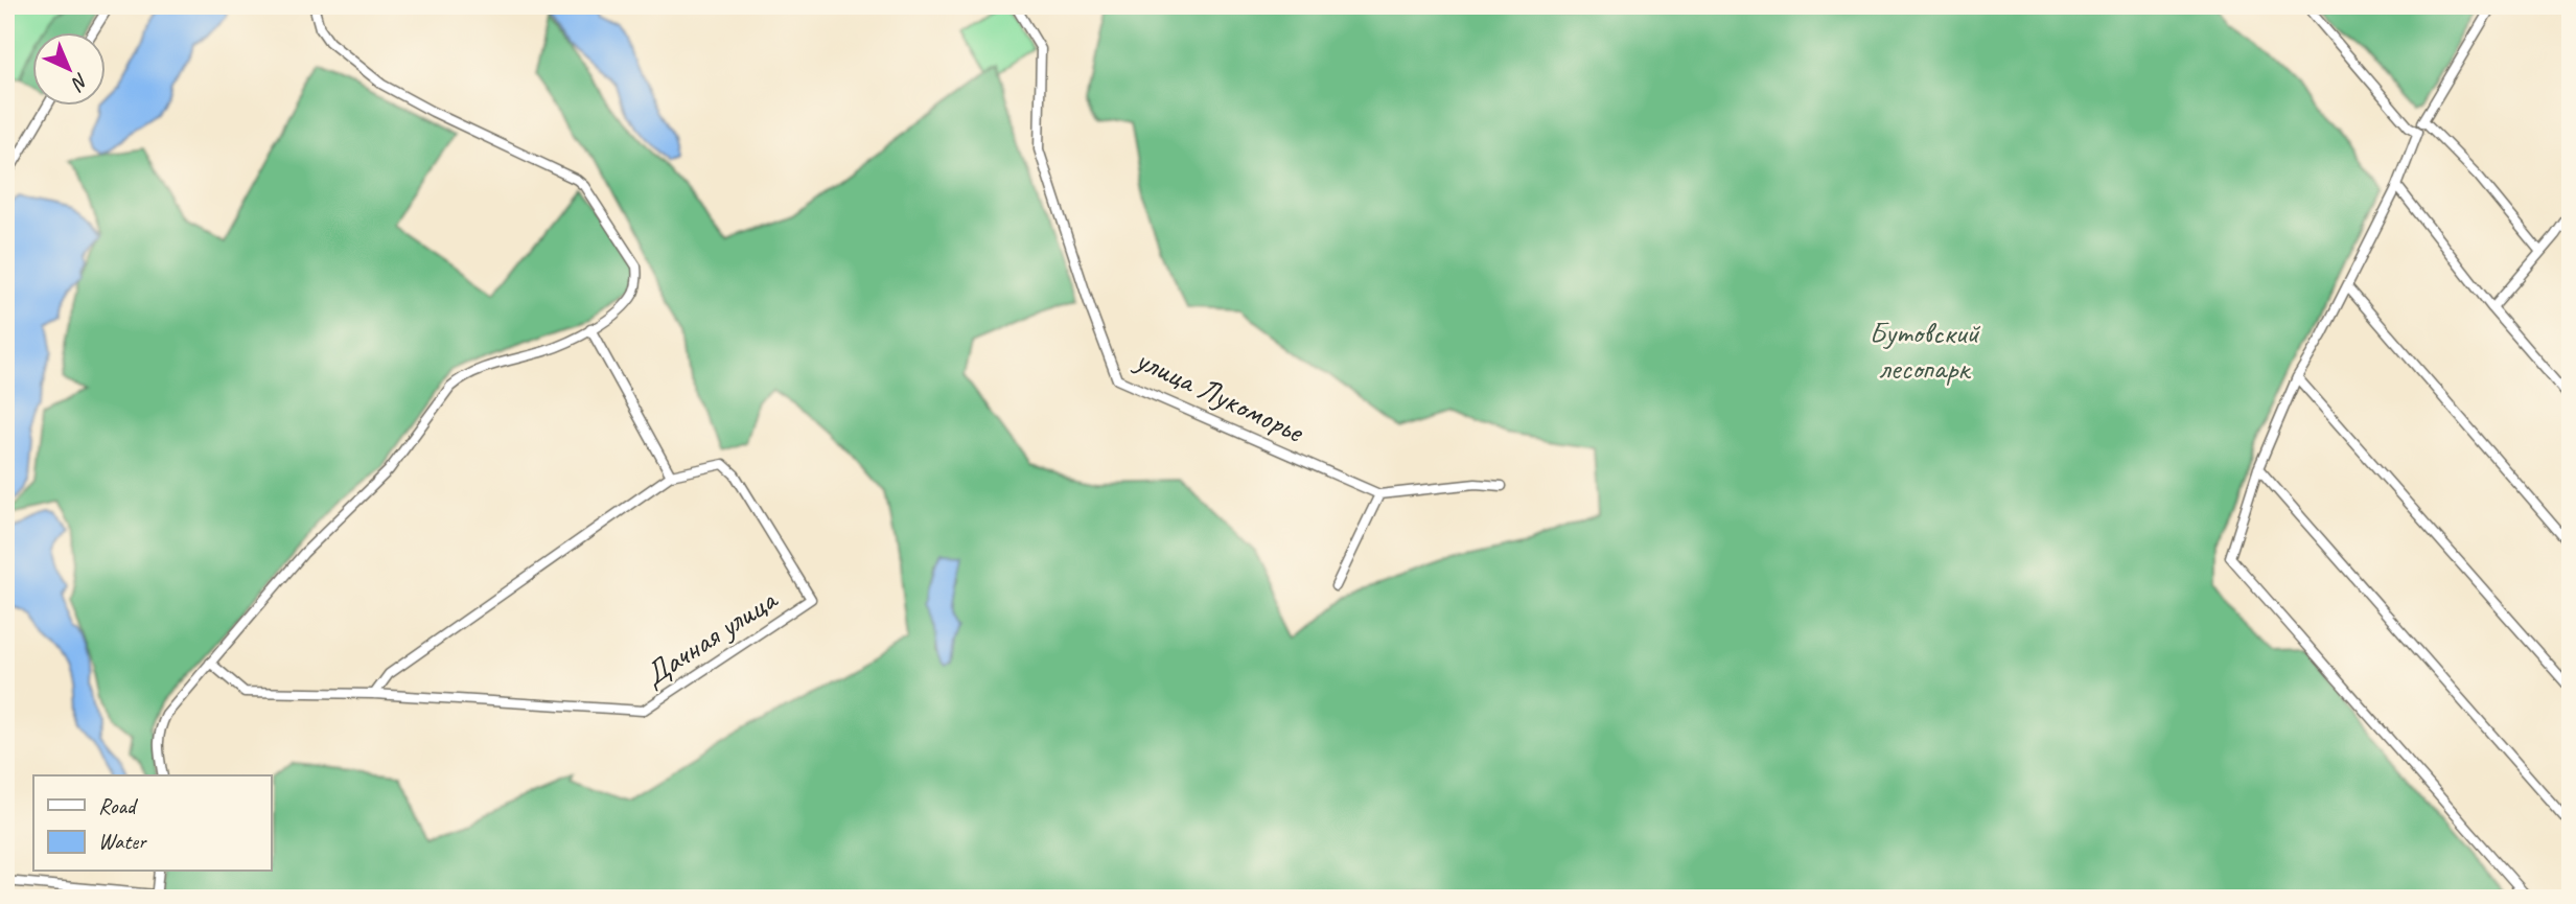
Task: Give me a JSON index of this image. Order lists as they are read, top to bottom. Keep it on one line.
{"streets":{"street":["улица Лукоморье","Дачная улица"]},"parks":["Бутовский лесопарк"],"legend":["Road","Water"],"north":"bottom right"}
